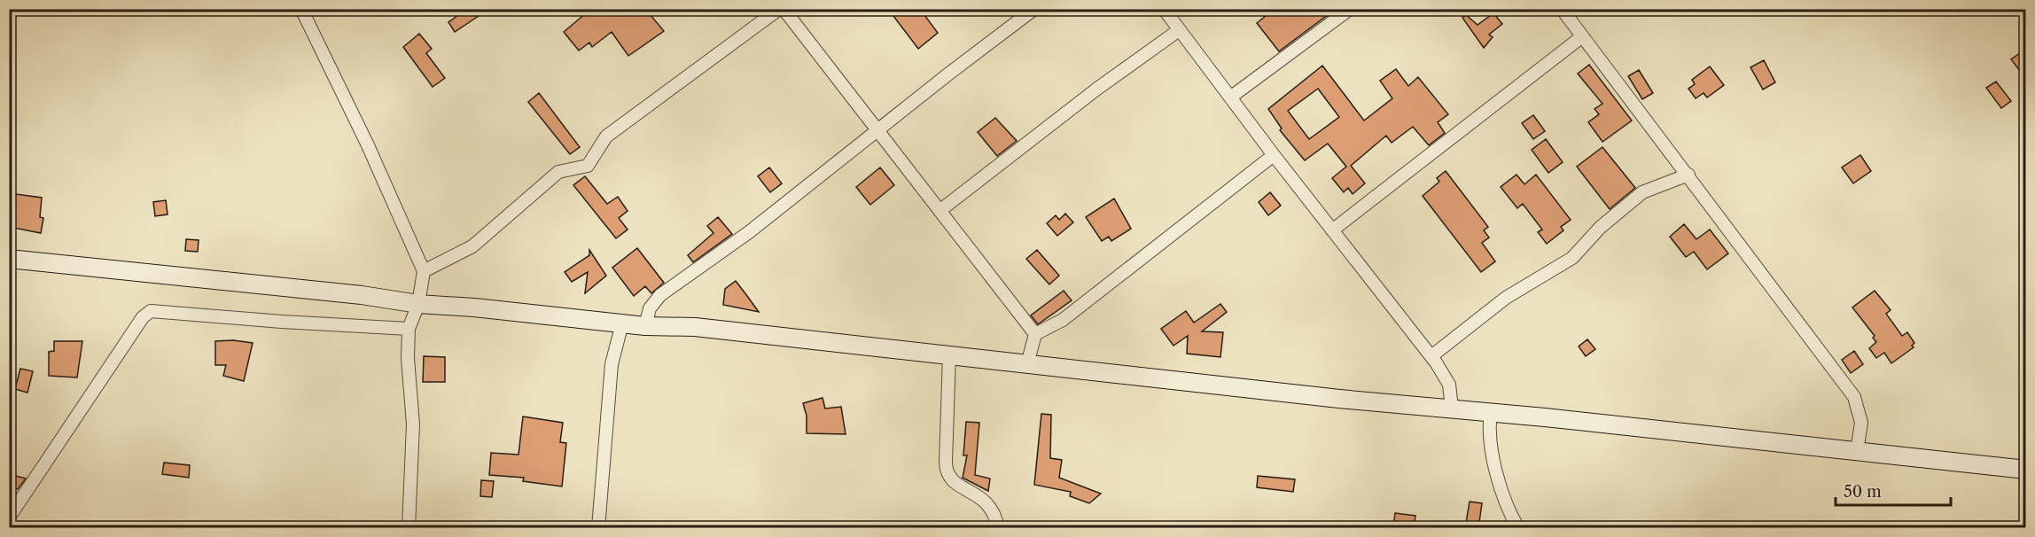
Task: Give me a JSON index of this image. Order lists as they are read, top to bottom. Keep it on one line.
{"scale_bar":"50 m"}
